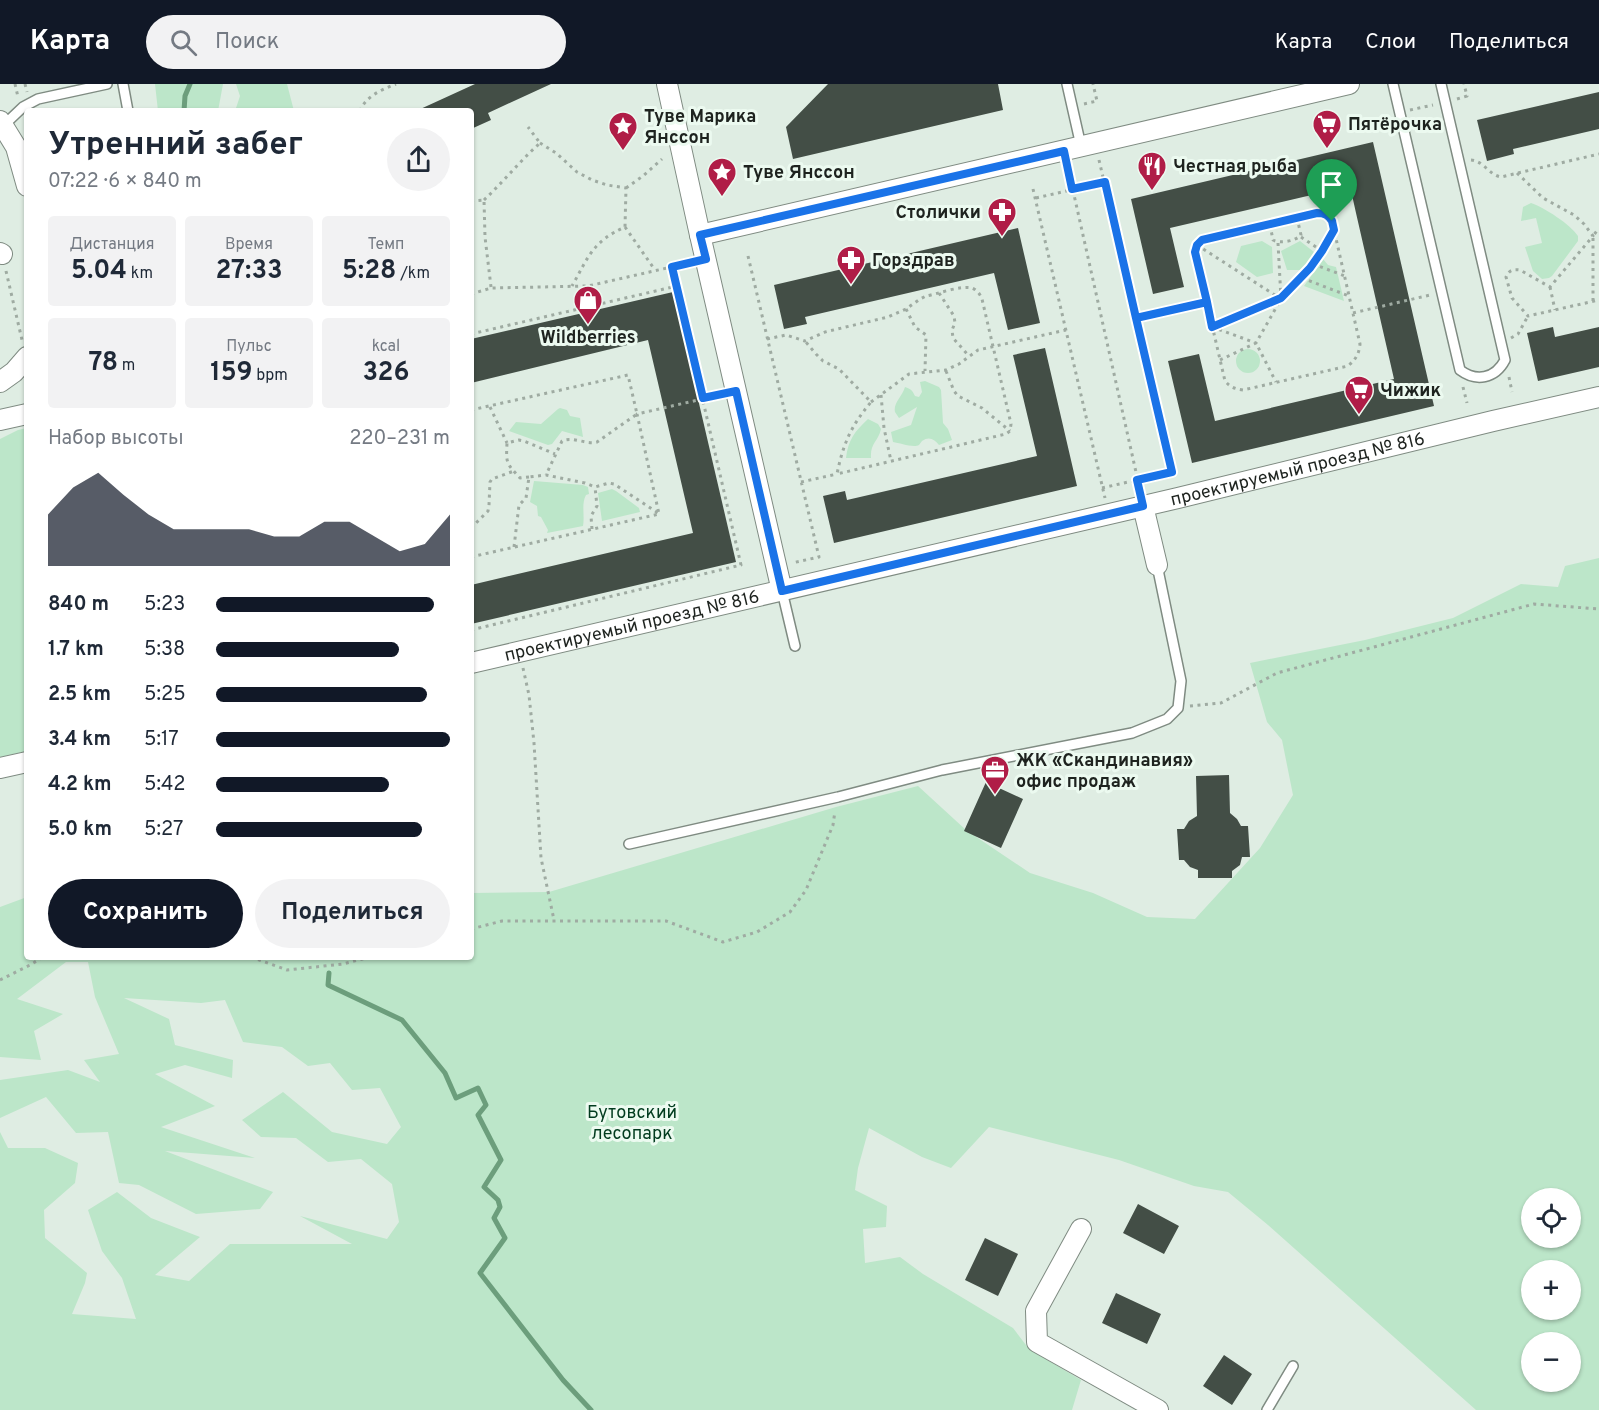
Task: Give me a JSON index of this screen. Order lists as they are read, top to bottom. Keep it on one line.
{"streets":{"street":["проектируемый проезд № 816"]},"parks":["Бутовский лесопарк"],"places":{"supermarket":["Пятёрочка","Чижик"],"place":["Туве Марика Янссон","Туве Янссон"],"restaurant":["Честная рыба"],"pharmacy":["Столички","Горздрав"],"shop":["Wildberries"],"office":["ЖК «Скандинавия» офис продаж"]},"page":{"header":"Карта","search":"Поиск","nav":["Карта","Слои","Поделиться"],"heading":["Утренний забег","07:22 · 6 × 840 m"],"stats":[["Дистанция","5.04 km"],["Время","27:33"],["Темп","5:28 /km"],["78 m"],["Пульс","159 bpm"],["kcal","326"]],"chart":["Набор высоты","220–231 m"],"list":[{"name":"840 m","note":"5:23"},{"name":"1.7 km","note":"5:38"},{"name":"2.5 km","note":"5:25"},{"name":"3.4 km","note":"5:17"},{"name":"4.2 km","note":"5:42"},{"name":"5.0 km","note":"5:27"}],"buttons":["Сохранить","Поделиться"],"map_buttons":["+","−"]}}
